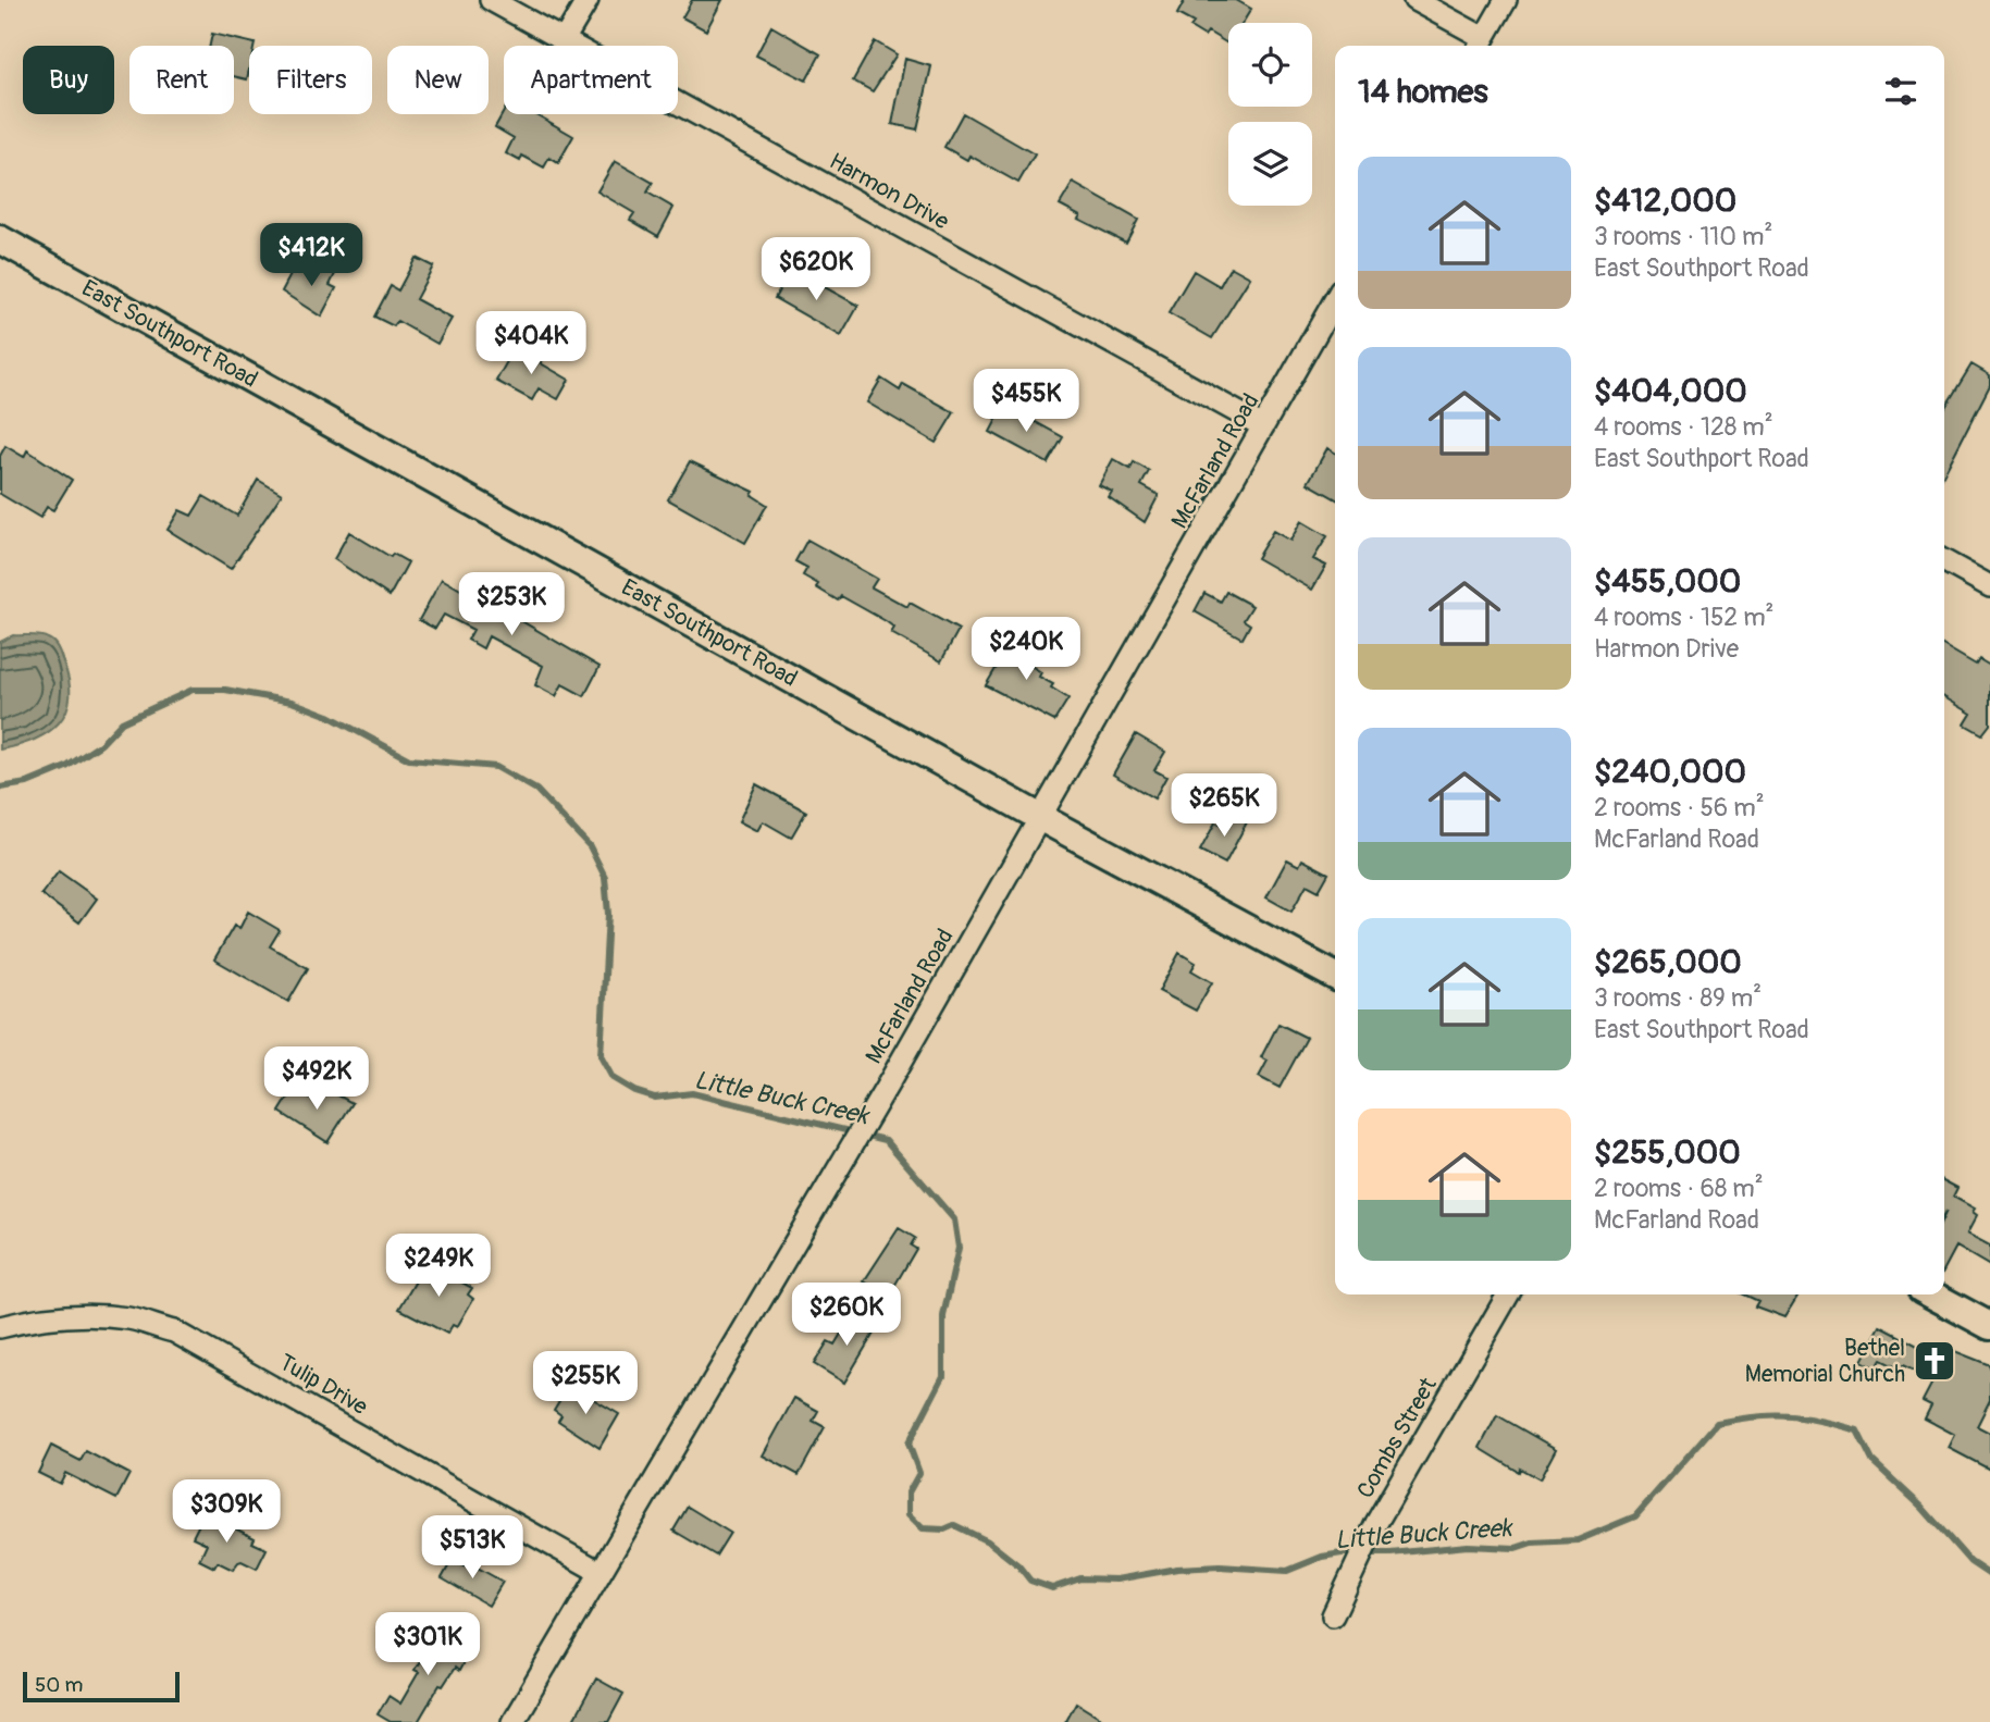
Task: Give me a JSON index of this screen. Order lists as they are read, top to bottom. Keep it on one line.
{"streets":{"main road":["East Southport Road"],"street":["Harmon Drive","McFarland Road","Tulip Drive","Combs Street"]},"crossings":[["Harmon Drive","McFarland Road"],["East Southport Road","McFarland Road"],["McFarland Road","Tulip Drive"]],"water":["Little Buck Creek"],"places":{"church":["Bethel Memorial Church"]},"scale_bar":"50 m","page":{"chip":["Buy","Rent","Filters","New","Apartment"],"heading":"14 homes","list":[{"name":"$412,000","note":"3 rooms · 110 m² · East Southport Road"},{"name":"$404,000","note":"4 rooms · 128 m² · East Southport Road"},{"name":"$455,000","note":"4 rooms · 152 m² · Harmon Drive"},{"name":"$240,000","note":"2 rooms · 56 m² · McFarland Road"},{"name":"$265,000","note":"3 rooms · 89 m² · East Southport Road"},{"name":"$255,000","note":"2 rooms · 68 m² · McFarland Road"}],"price":["$412K","$620K","$404K","$455K","$253K","$240K","$265K","$492K","$249K","$260K","$255K","$309K","$513K","$301K"],"scale":"50 m"}}
